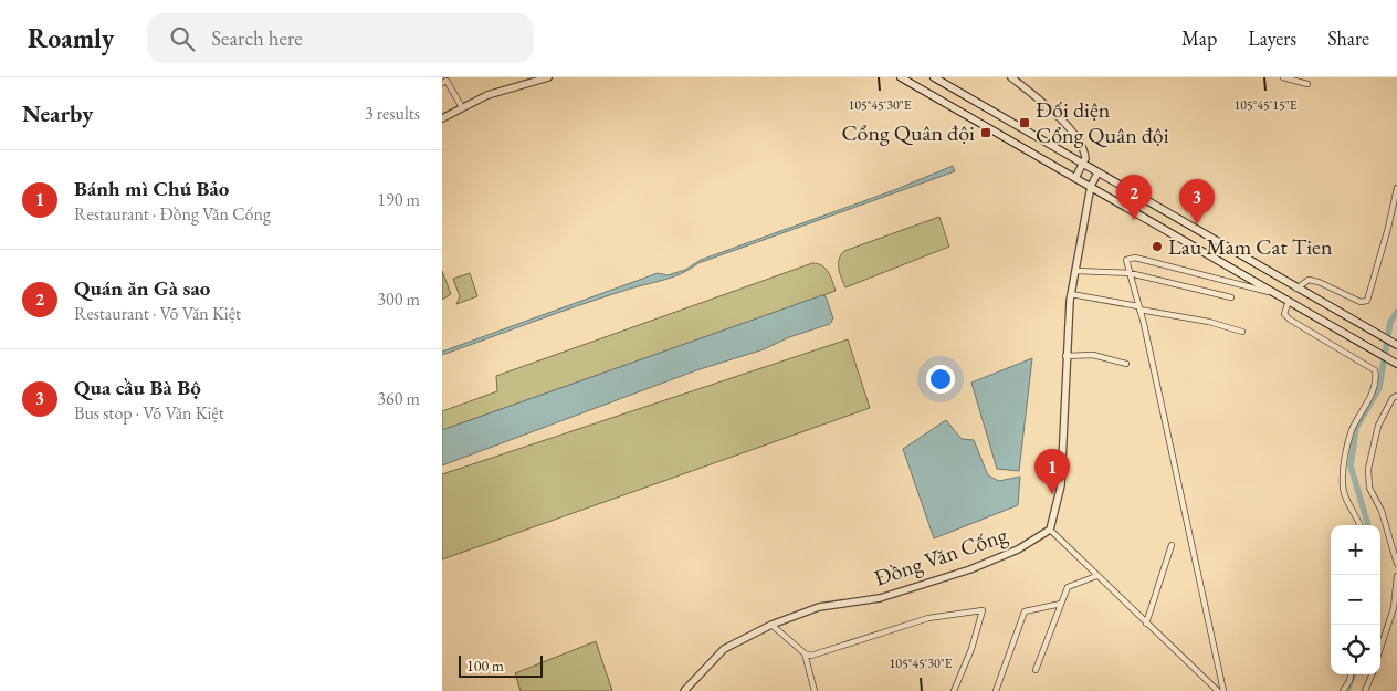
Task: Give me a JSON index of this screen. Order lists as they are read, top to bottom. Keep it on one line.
{"streets":{"street":["Đồng Văn Cống"]},"places":{"transit":["Đối diện Cổng Quân đội","Cổng Quân đội"],"other":["Lau Mam Cat Tien"]},"scale_bar":"100 m","page":{"header":"Roamly","search":"Search here","nav":["Map","Layers","Share"],"heading":["Nearby","3 results"],"list":[{"mark":"1","name":"Bánh mì Chú Bảo","note":"Restaurant · Đồng Văn Cống","value":"190 m"},{"mark":"2","name":"Quán ăn Gà sao","note":"Restaurant · Võ Văn Kiệt","value":"300 m"},{"mark":"3","name":"Qua cầu Bà Bộ","note":"Bus stop · Võ Văn Kiệt","value":"360 m"}],"pins":["2","3","1"],"map_buttons":["+","−"],"scale":"100 m"},"coordinates":["105°45'30\"E","105°45'15\"E"]}
